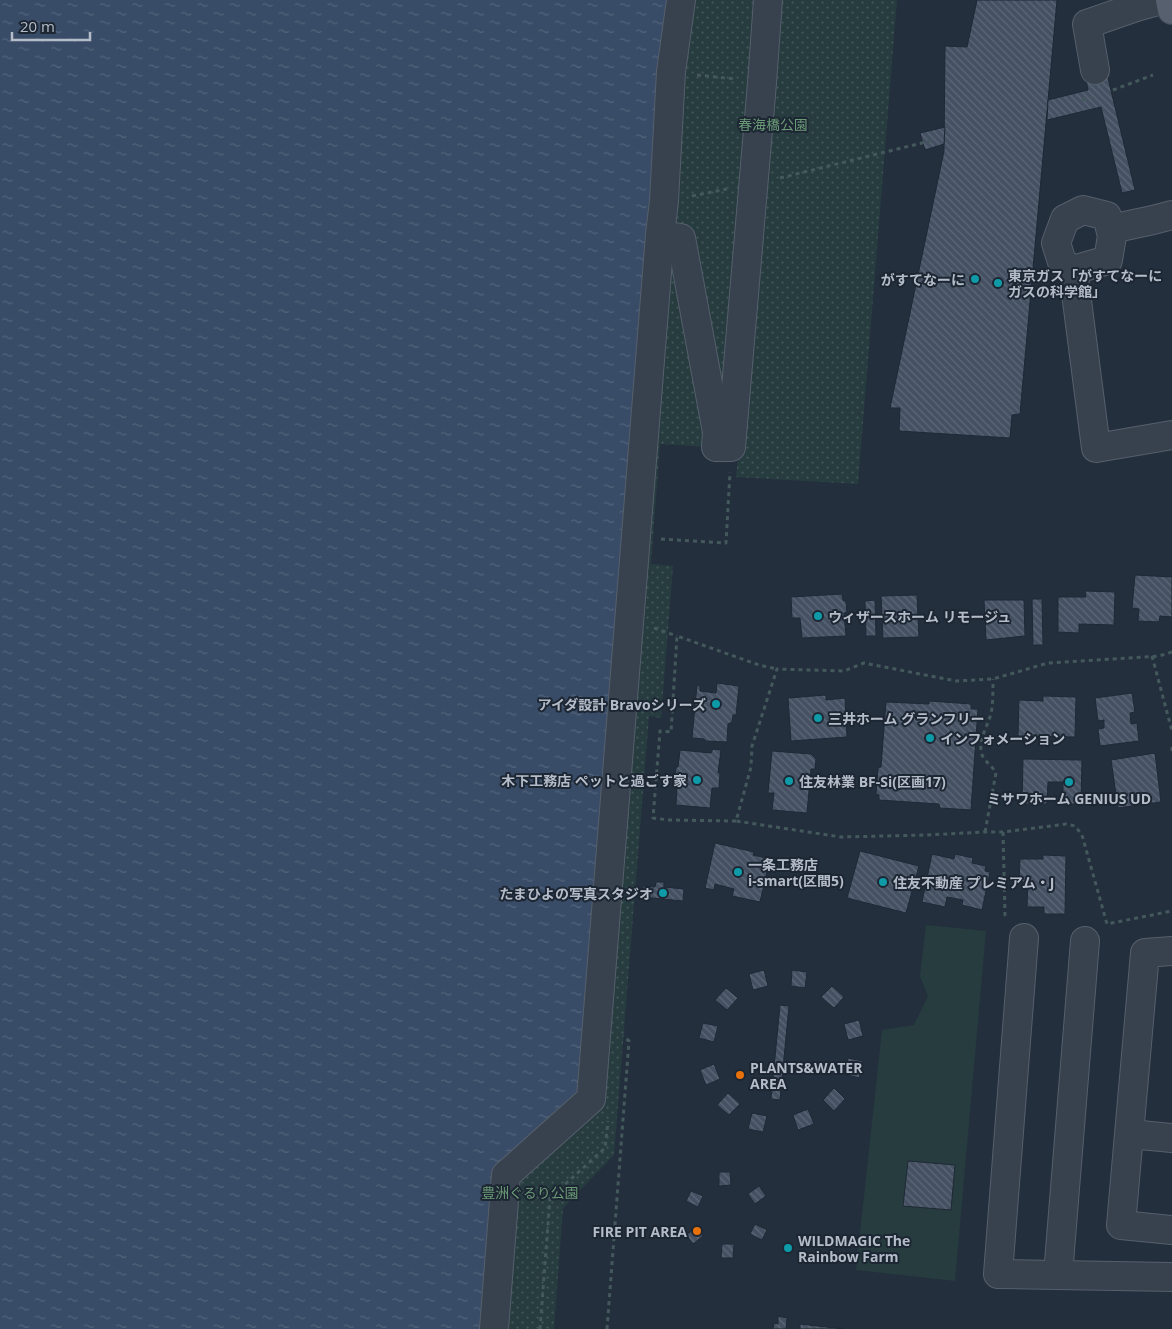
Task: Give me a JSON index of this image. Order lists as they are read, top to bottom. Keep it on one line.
{"parks":["春海橋公園","豊洲ぐるり公園"],"places":["がすてなーに","東京ガス「がすてなーに ガスの科学館」","ウィザースホーム リモージュ","アイダ設計 Bravoシリーズ","三井ホーム グランフリー","インフォメーション","木下工務店 ペットと過ごす家","住友林業 BF-Si(区画17)","ミサワホーム GENIUS UD","一条工務店 i-smart(区間5)","住友不動産 プレミアム・J","たまひよの写真スタジオ","PLANTS&WATER AREA","FIRE PIT AREA","WILDMAGIC The Rainbow Farm"],"scale_bar":"20 m"}
